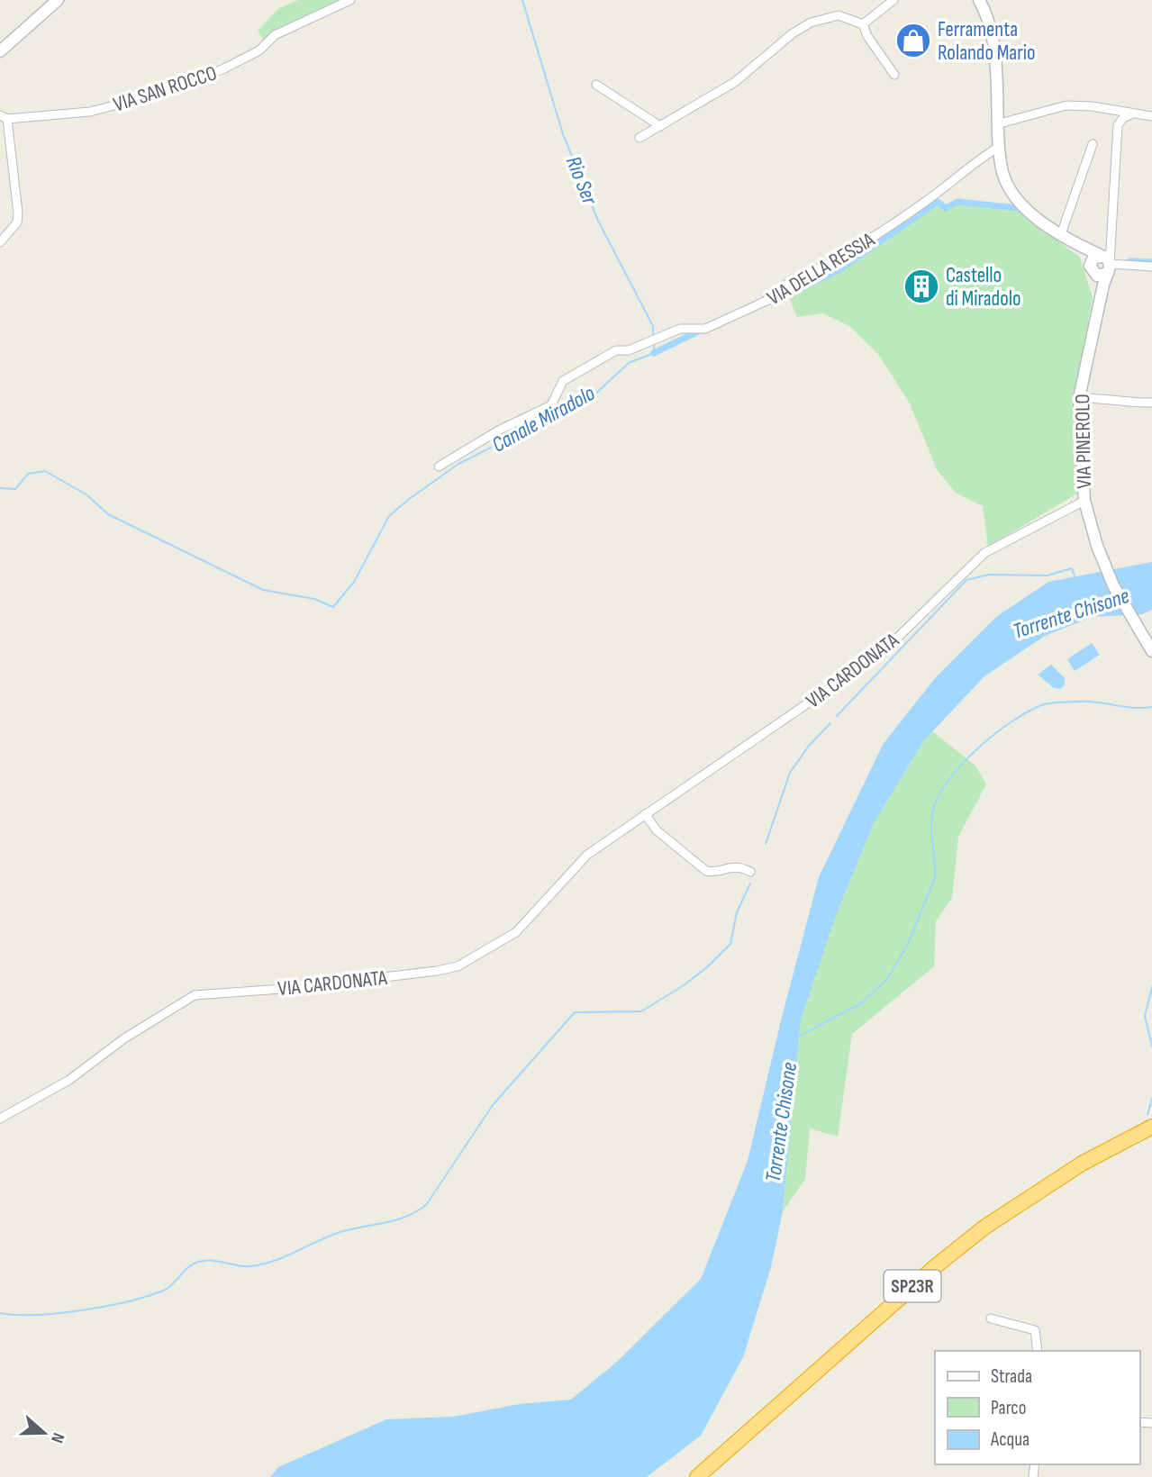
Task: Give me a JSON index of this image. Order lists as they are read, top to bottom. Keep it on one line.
{"streets":{"highway":["SP23R"],"street":["VIA SAN ROCCO","VIA DELLA RESSIA","VIA PINEROLO","VIA CARDONATA"]},"crossings":[["VIA PINEROLO","VIA CARDONATA"]],"water":["Rio Ser","Canale Miradolo","Torrente Chisone"],"places":{"shop":["Ferramenta Rolando Mario"],"building":["Castello di Miradolo"]},"legend":["Strada","Parco","Acqua"],"north":"right"}
